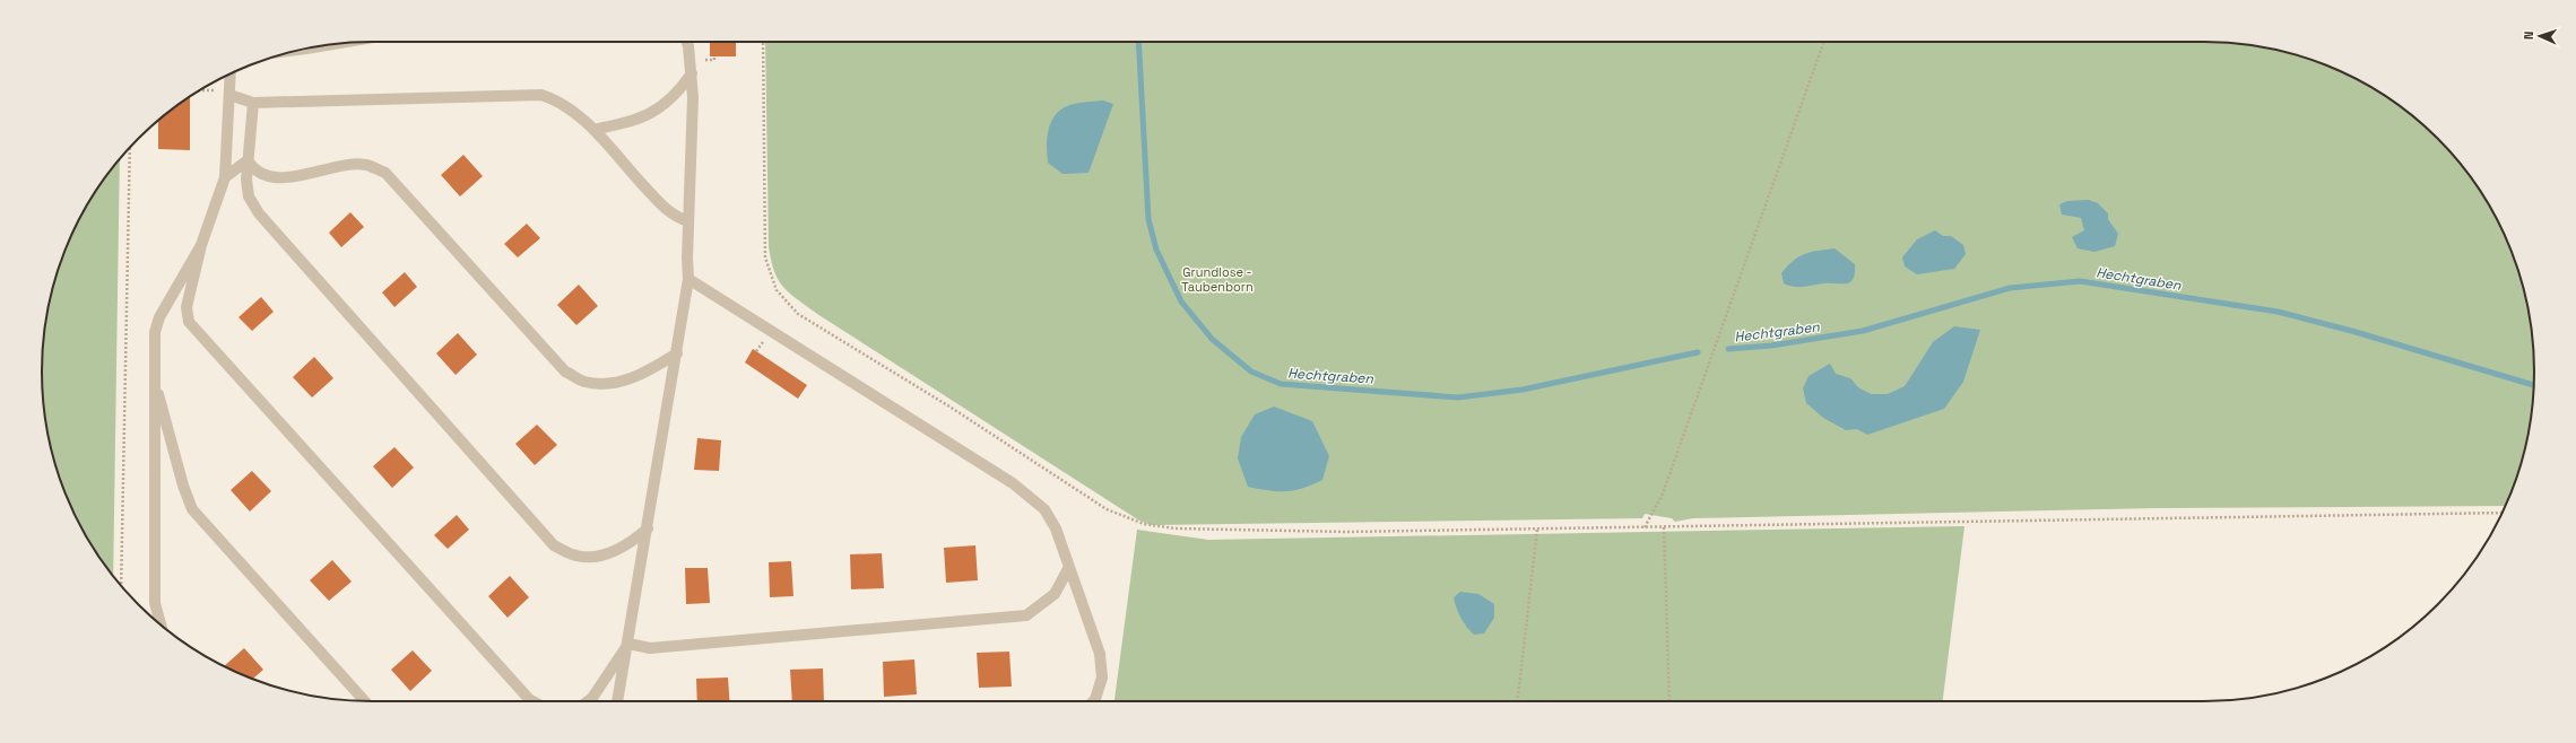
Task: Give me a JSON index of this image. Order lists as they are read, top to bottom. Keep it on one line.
{"water":["Hechtgraben"],"parks":["Grundlose - Taubenborn"],"north":"left"}
